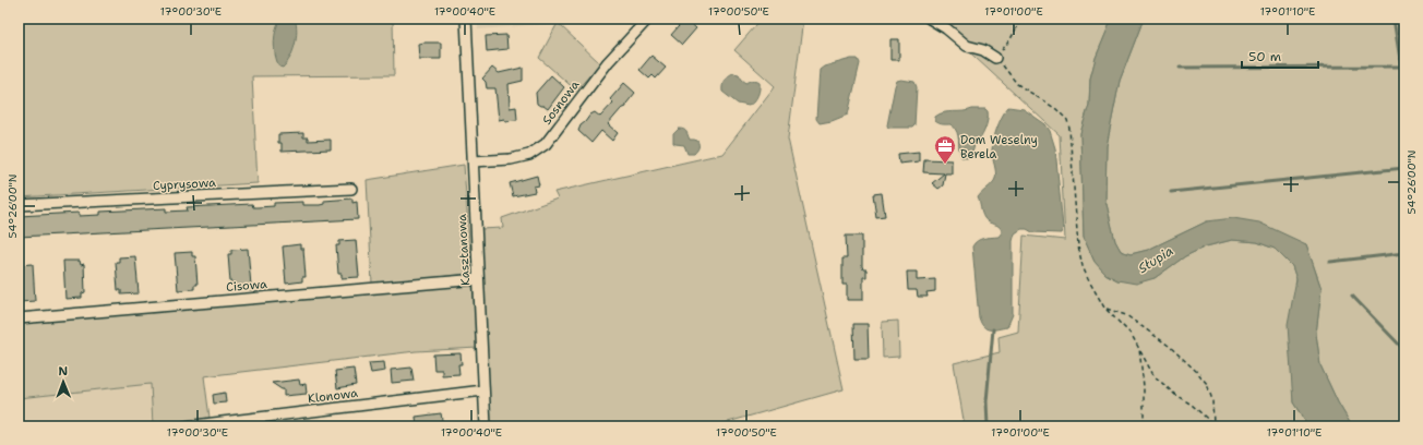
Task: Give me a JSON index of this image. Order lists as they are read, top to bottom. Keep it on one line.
{"streets":{"street":["Sosnowa","Cyprysowa","Kasztanowa","Cisowa","Klonowa"]},"crossings":[["Sosnowa","Kasztanowa"],["Kasztanowa","Cisowa"],["Kasztanowa","Klonowa"]],"water":["Słupia"],"places":{"office":["Dom Weselny Berela"]},"scale_bar":"50 m","north":"top","coordinates":["17°00'30\"E","17°00'40\"E","17°00'50\"E","17°01'00\"E","17°01'10\"E","54°26'00\"N"]}
